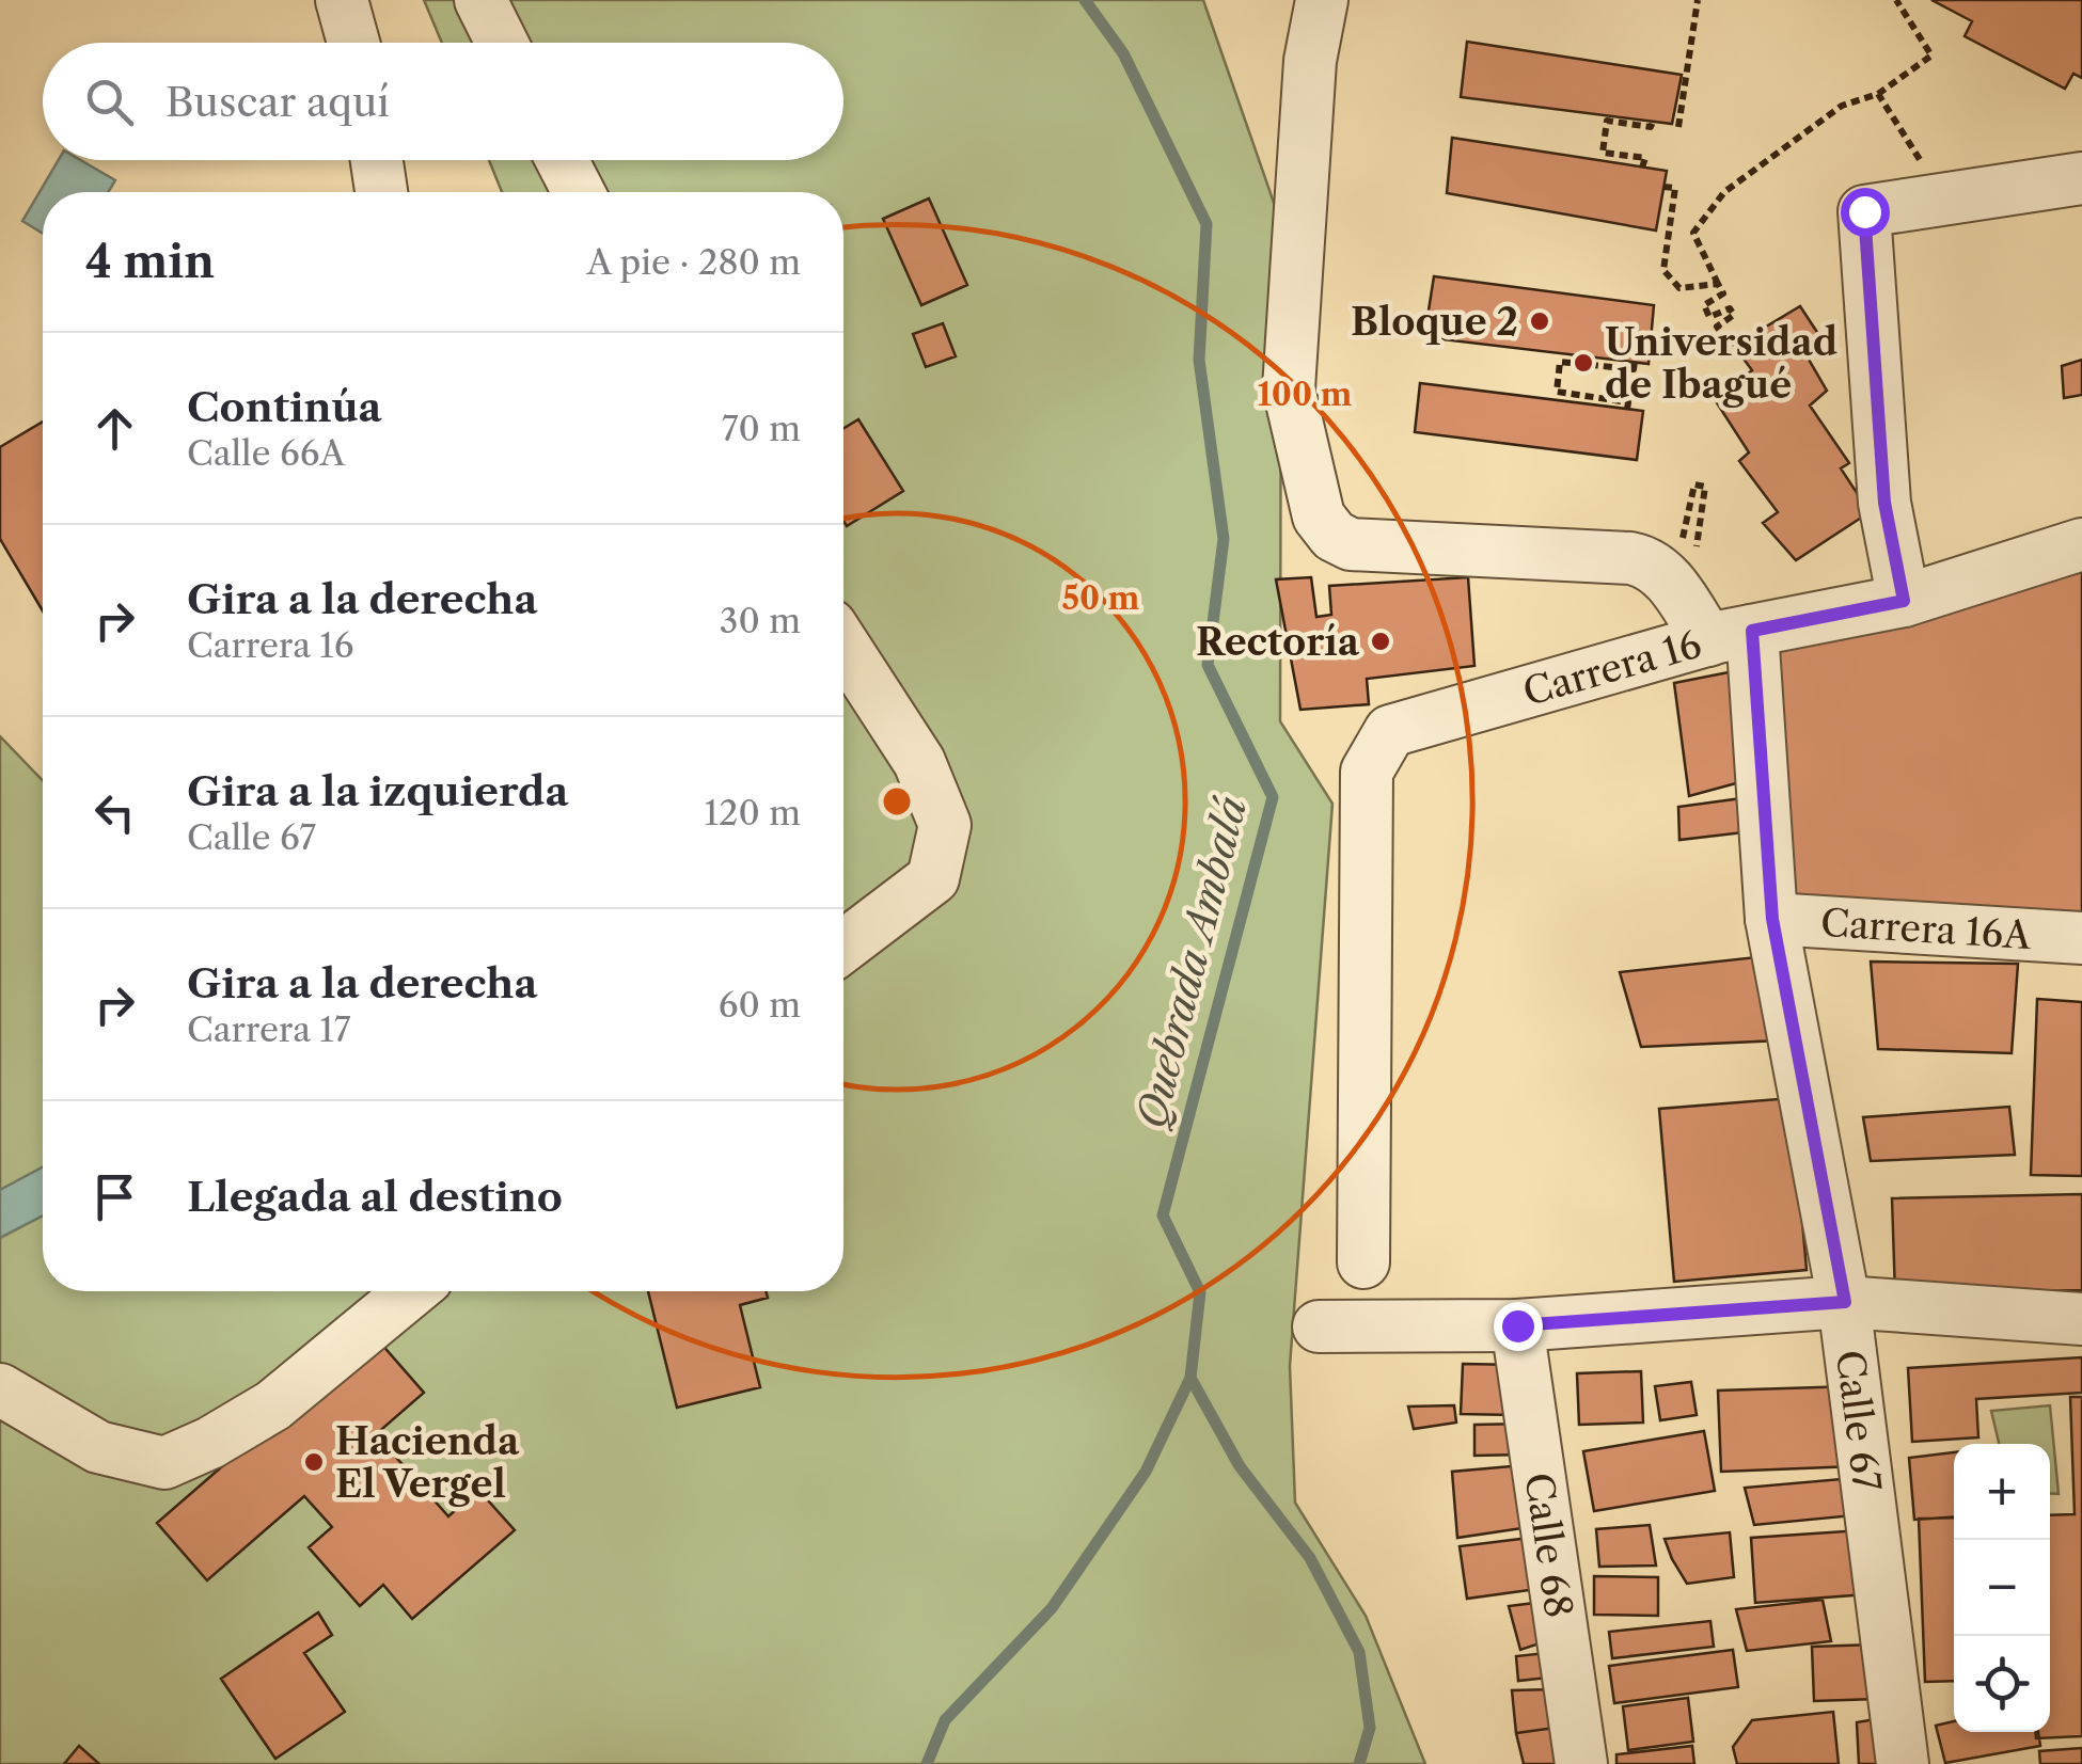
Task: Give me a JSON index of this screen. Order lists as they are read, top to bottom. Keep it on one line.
{"streets":{"street":["Carrera 16","Carrera 16A","Calle 67","Calle 68"]},"crossings":[["Carrera 16","Calle 67"],["Carrera 16A","Calle 67"]],"water":["Quebrada Ambalá"],"places":["Bloque 2","Universidad de Ibagué","Rectoría","Hacienda El Vergel"],"page":{"search":"Buscar aquí","heading":["4 min","A pie · 280 m"],"list":[["Continúa","Calle 66A","70 m"],["Gira a la derecha","Carrera 16","30 m"],["Gira a la izquierda","Calle 67","120 m"],["Gira a la derecha","Carrera 17","60 m"],"Llegada al destino"],"map_buttons":["+","−"]},"rings":["100 m","50 m"]}
